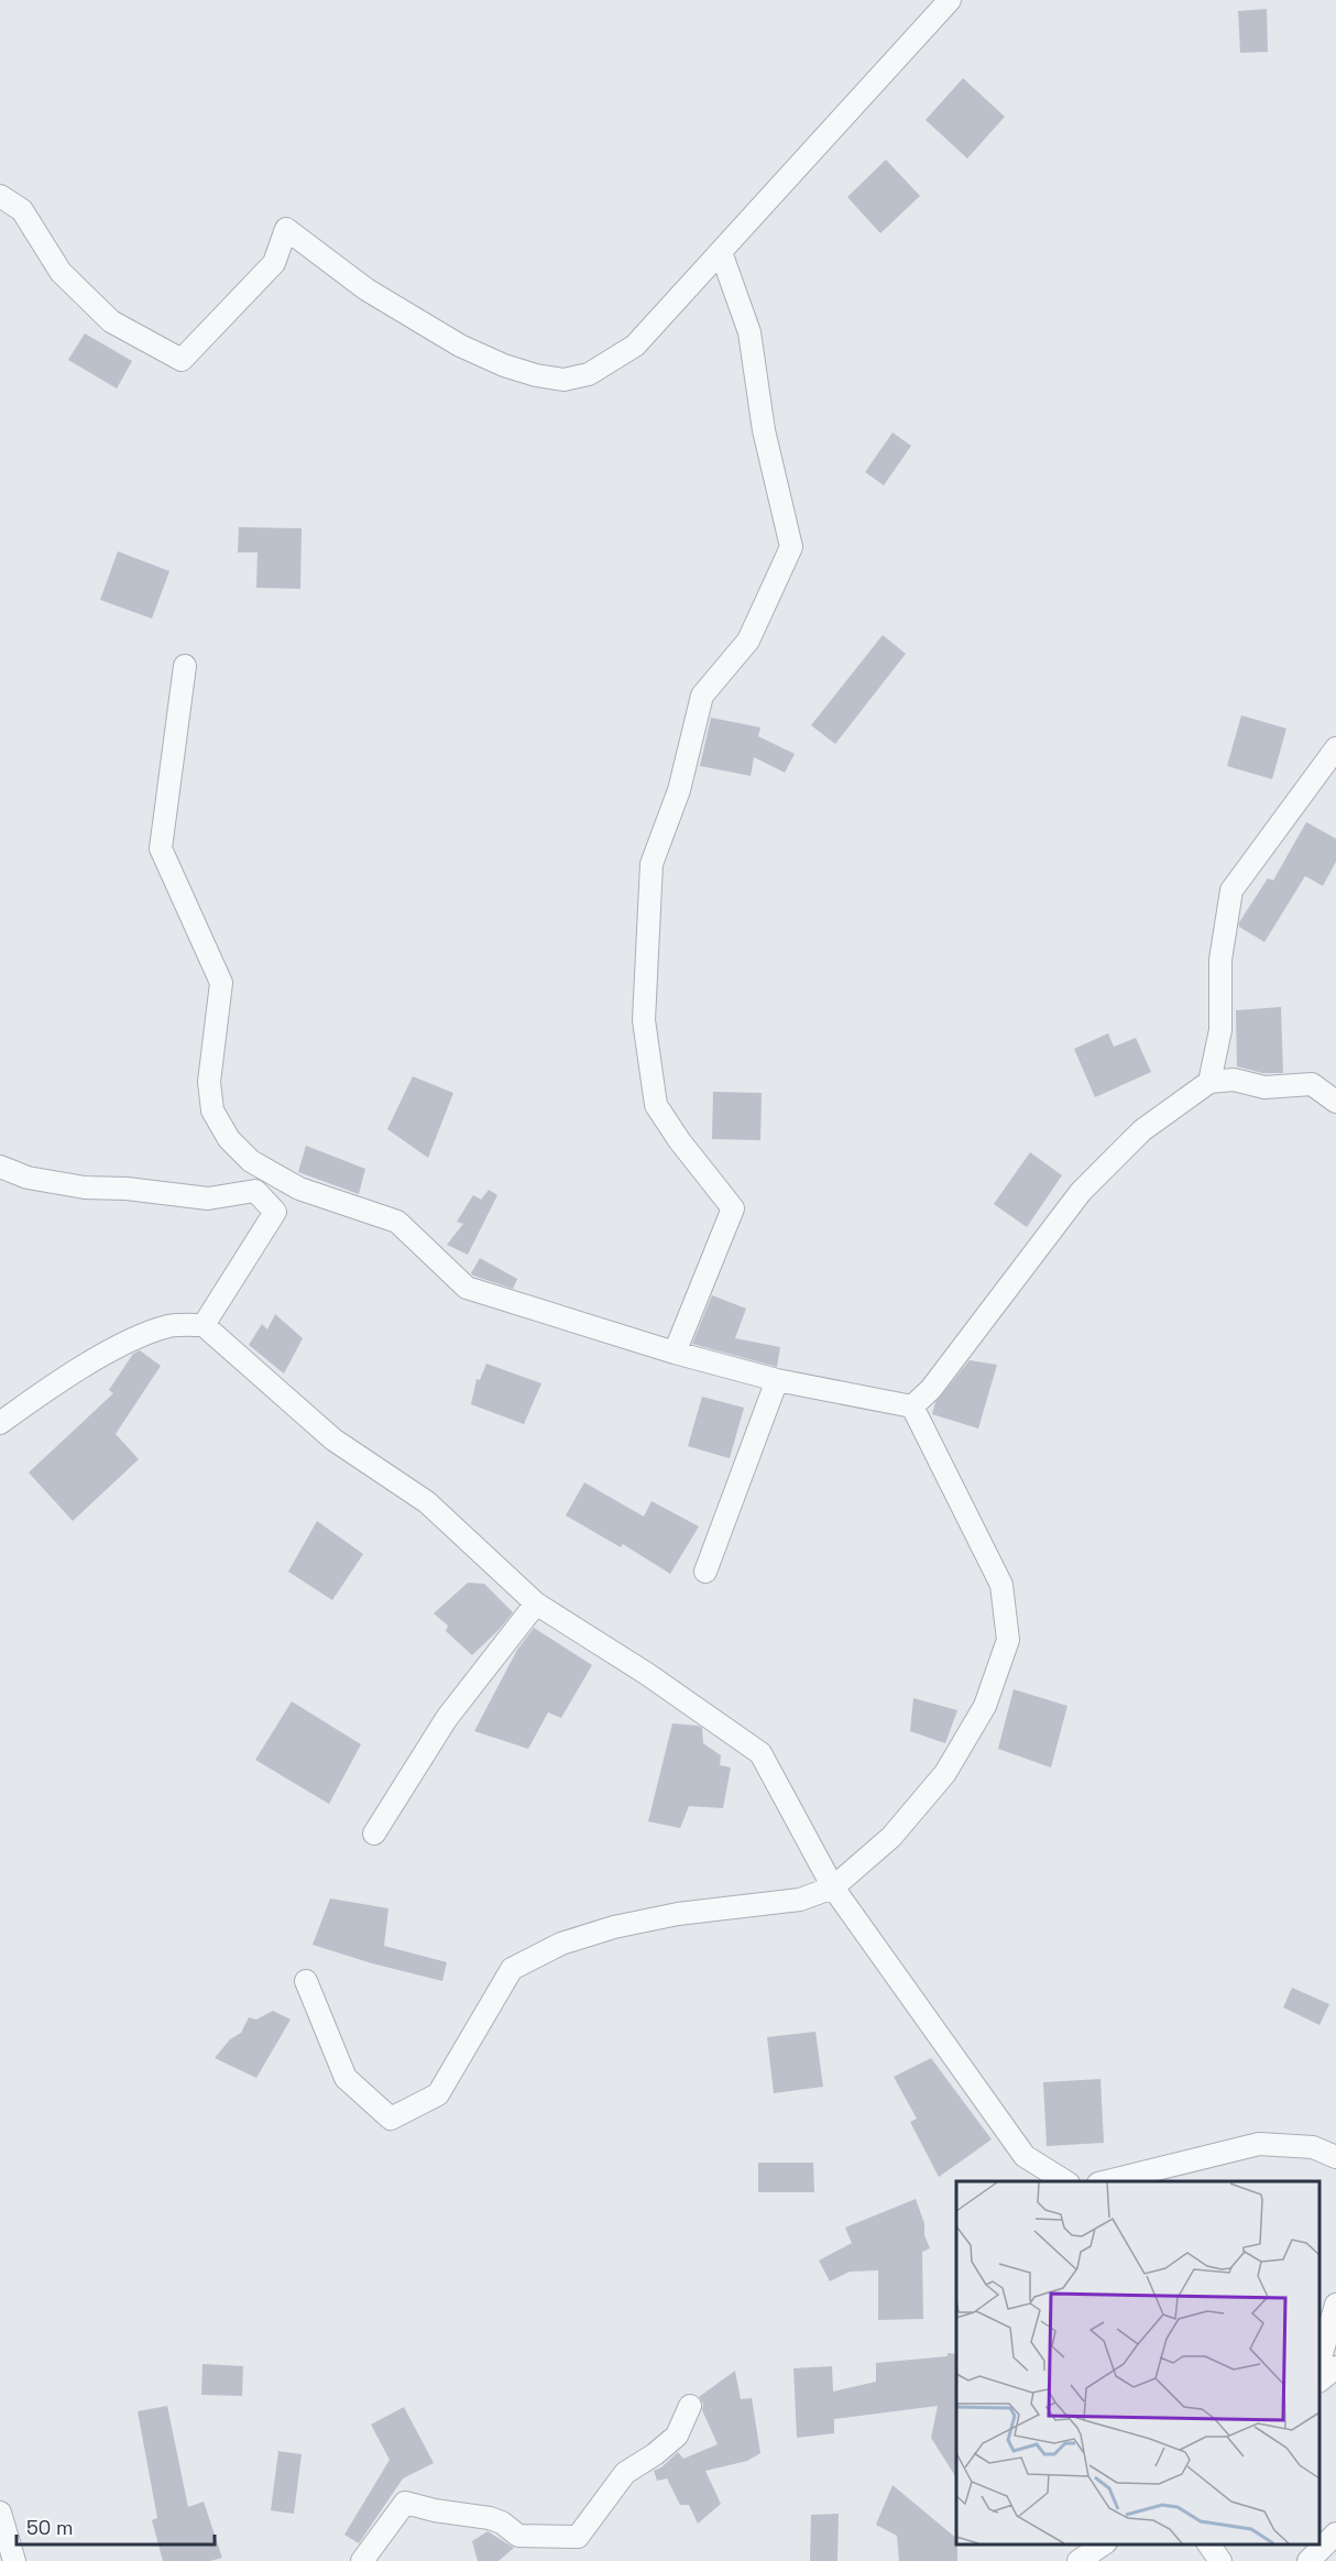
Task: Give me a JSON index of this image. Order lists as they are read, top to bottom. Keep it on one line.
{"scale_bar":"50 m"}
